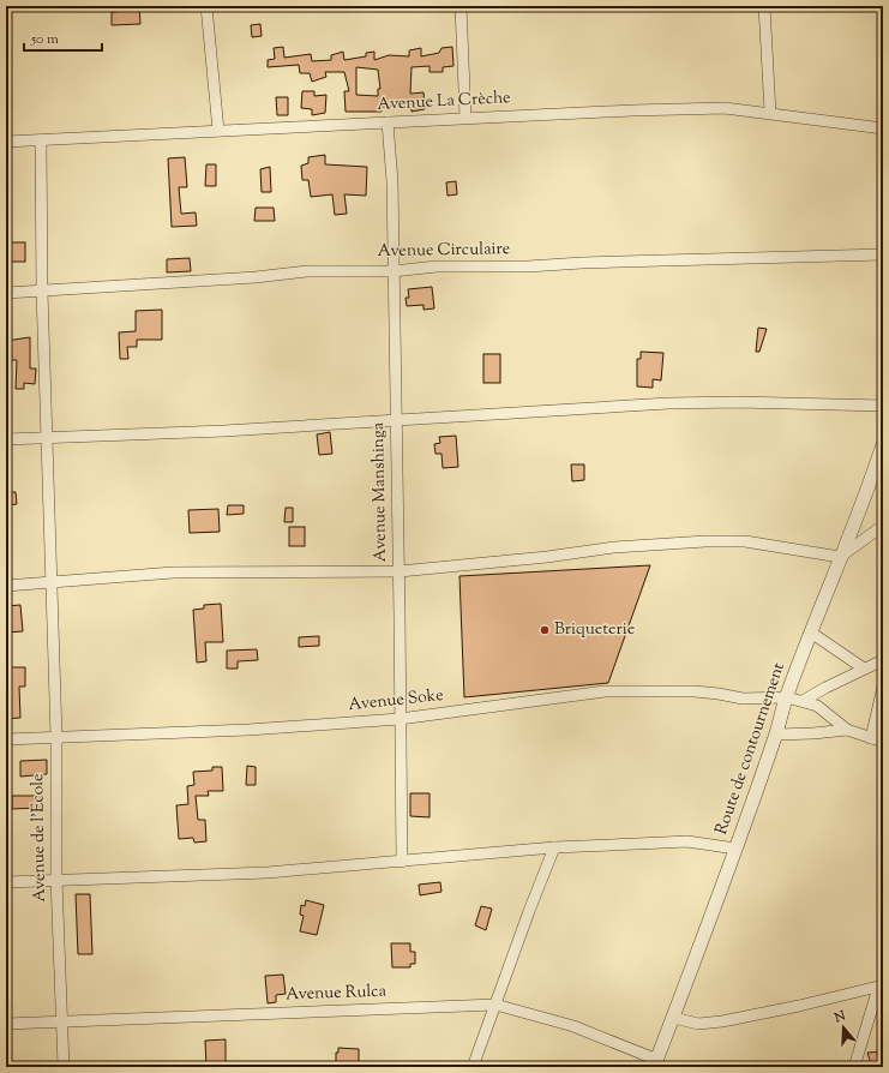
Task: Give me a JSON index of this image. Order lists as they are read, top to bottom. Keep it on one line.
{"streets":{"street":["Avenue La Crèche","Avenue Circulaire","Avenue Manshinga","Avenue Soke","Route de contournement","Avenue de l'Ecole","Avenue Rulca"]},"crossings":[["Avenue La Crèche","Avenue Manshinga"],["Avenue La Crèche","Avenue de l'Ecole"],["Avenue Circulaire","Avenue Manshinga"],["Avenue Circulaire","Avenue de l'Ecole"],["Avenue Manshinga","Avenue Soke"],["Avenue Soke","Route de contournement"],["Avenue Soke","Avenue de l'Ecole"],["Route de contournement","Avenue Rulca"],["Avenue de l'Ecole","Avenue Rulca"]],"places":["Briqueterie"],"scale_bar":"50 m","north":"top"}
